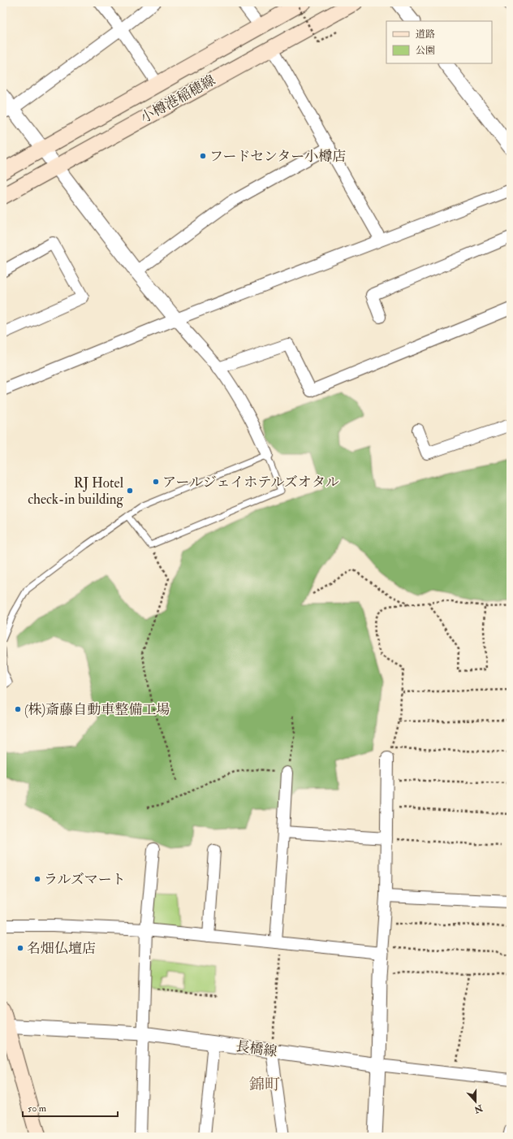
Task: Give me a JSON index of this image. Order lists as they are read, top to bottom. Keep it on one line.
{"streets":{"main road":["小樽港稲穂線"],"street":["長橋線"]},"districts":["錦町"],"places":["フードセンター小樽店","アールジェイホテルズオタル","RJ Hotel check-in building","(株)斎藤自動車整備工場","ラルズマート","名畑仏壇店"],"legend":["道路","公園"],"scale_bar":"50 m","north":"bottom"}
